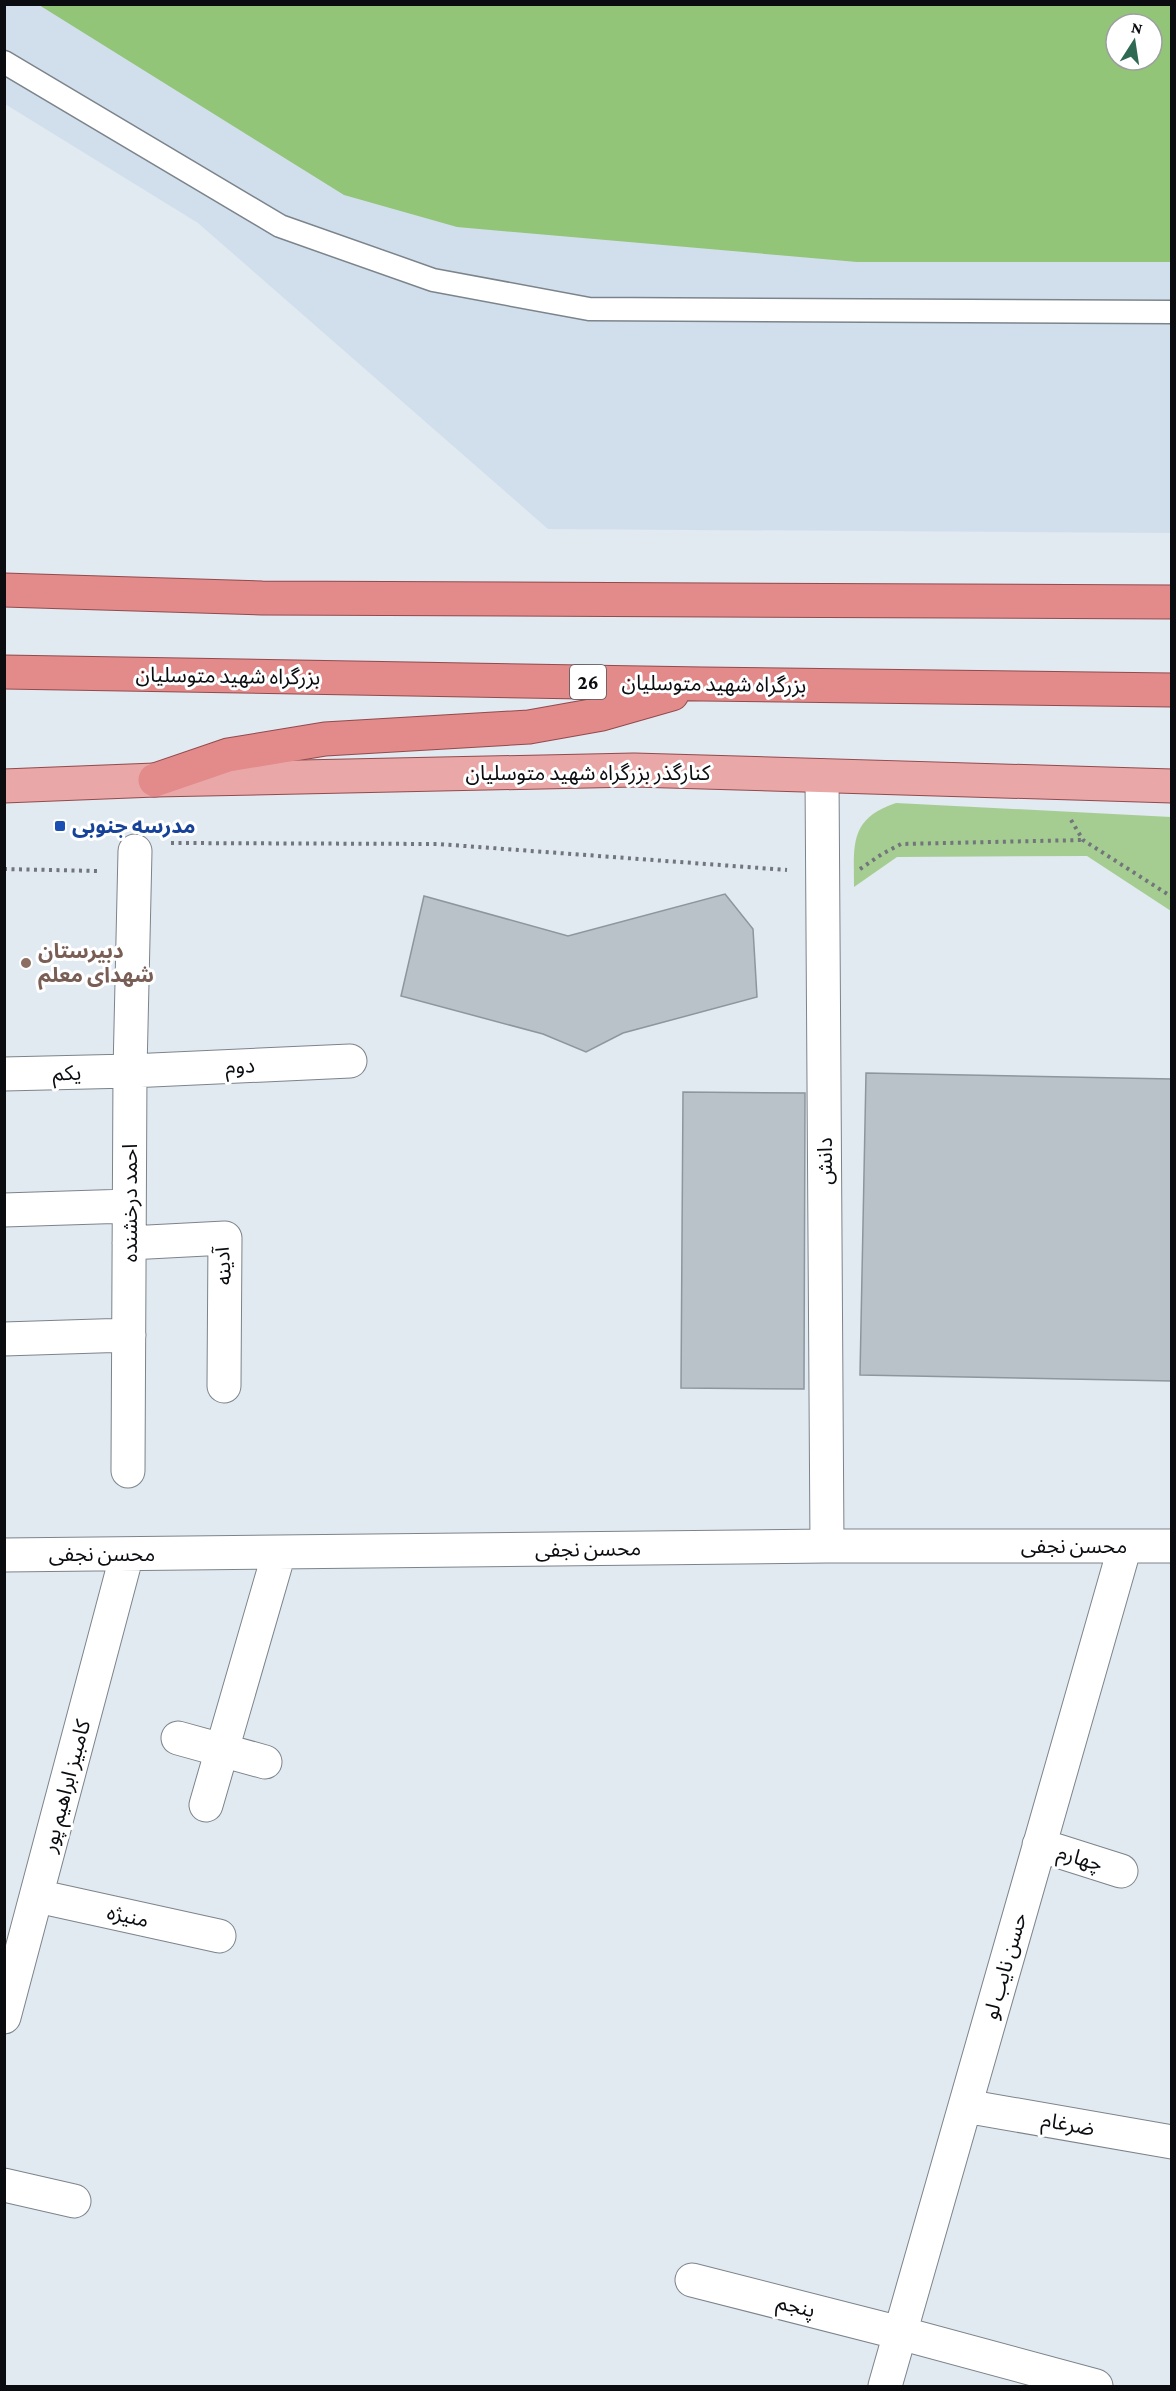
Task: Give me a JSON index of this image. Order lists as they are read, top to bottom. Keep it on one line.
{"streets":{"highway":["بزرگراه شهید متوسلیان","26"],"main road":["کنارگذر بزرگراه شهید متوسلیان"],"street":["دوم","یکم","دانش","احمد درخشنده","آدینه","محسن نجفی","کامبیز ابراهیم پور","چهارم","منیژه","حسن نایب لو","ضرغام","پنجم"]},"crossings":[["کنارگذر بزرگراه شهید متوسلیان","دانش"],["دوم","یکم"],["دوم","احمد درخشنده"],["یکم","احمد درخشنده"],["دانش","محسن نجفی"],["احمد درخشنده","آدینه"],["محسن نجفی","کامبیز ابراهیم پور"],["محسن نجفی","حسن نایب لو"],["کامبیز ابراهیم پور","منیژه"],["چهارم","حسن نایب لو"],["حسن نایب لو","ضرغام"],["حسن نایب لو","پنجم"]],"places":{"transit":["مدرسه جنوبی"],"other":["دبیرستان شهدای معلم"]},"north":"top"}
